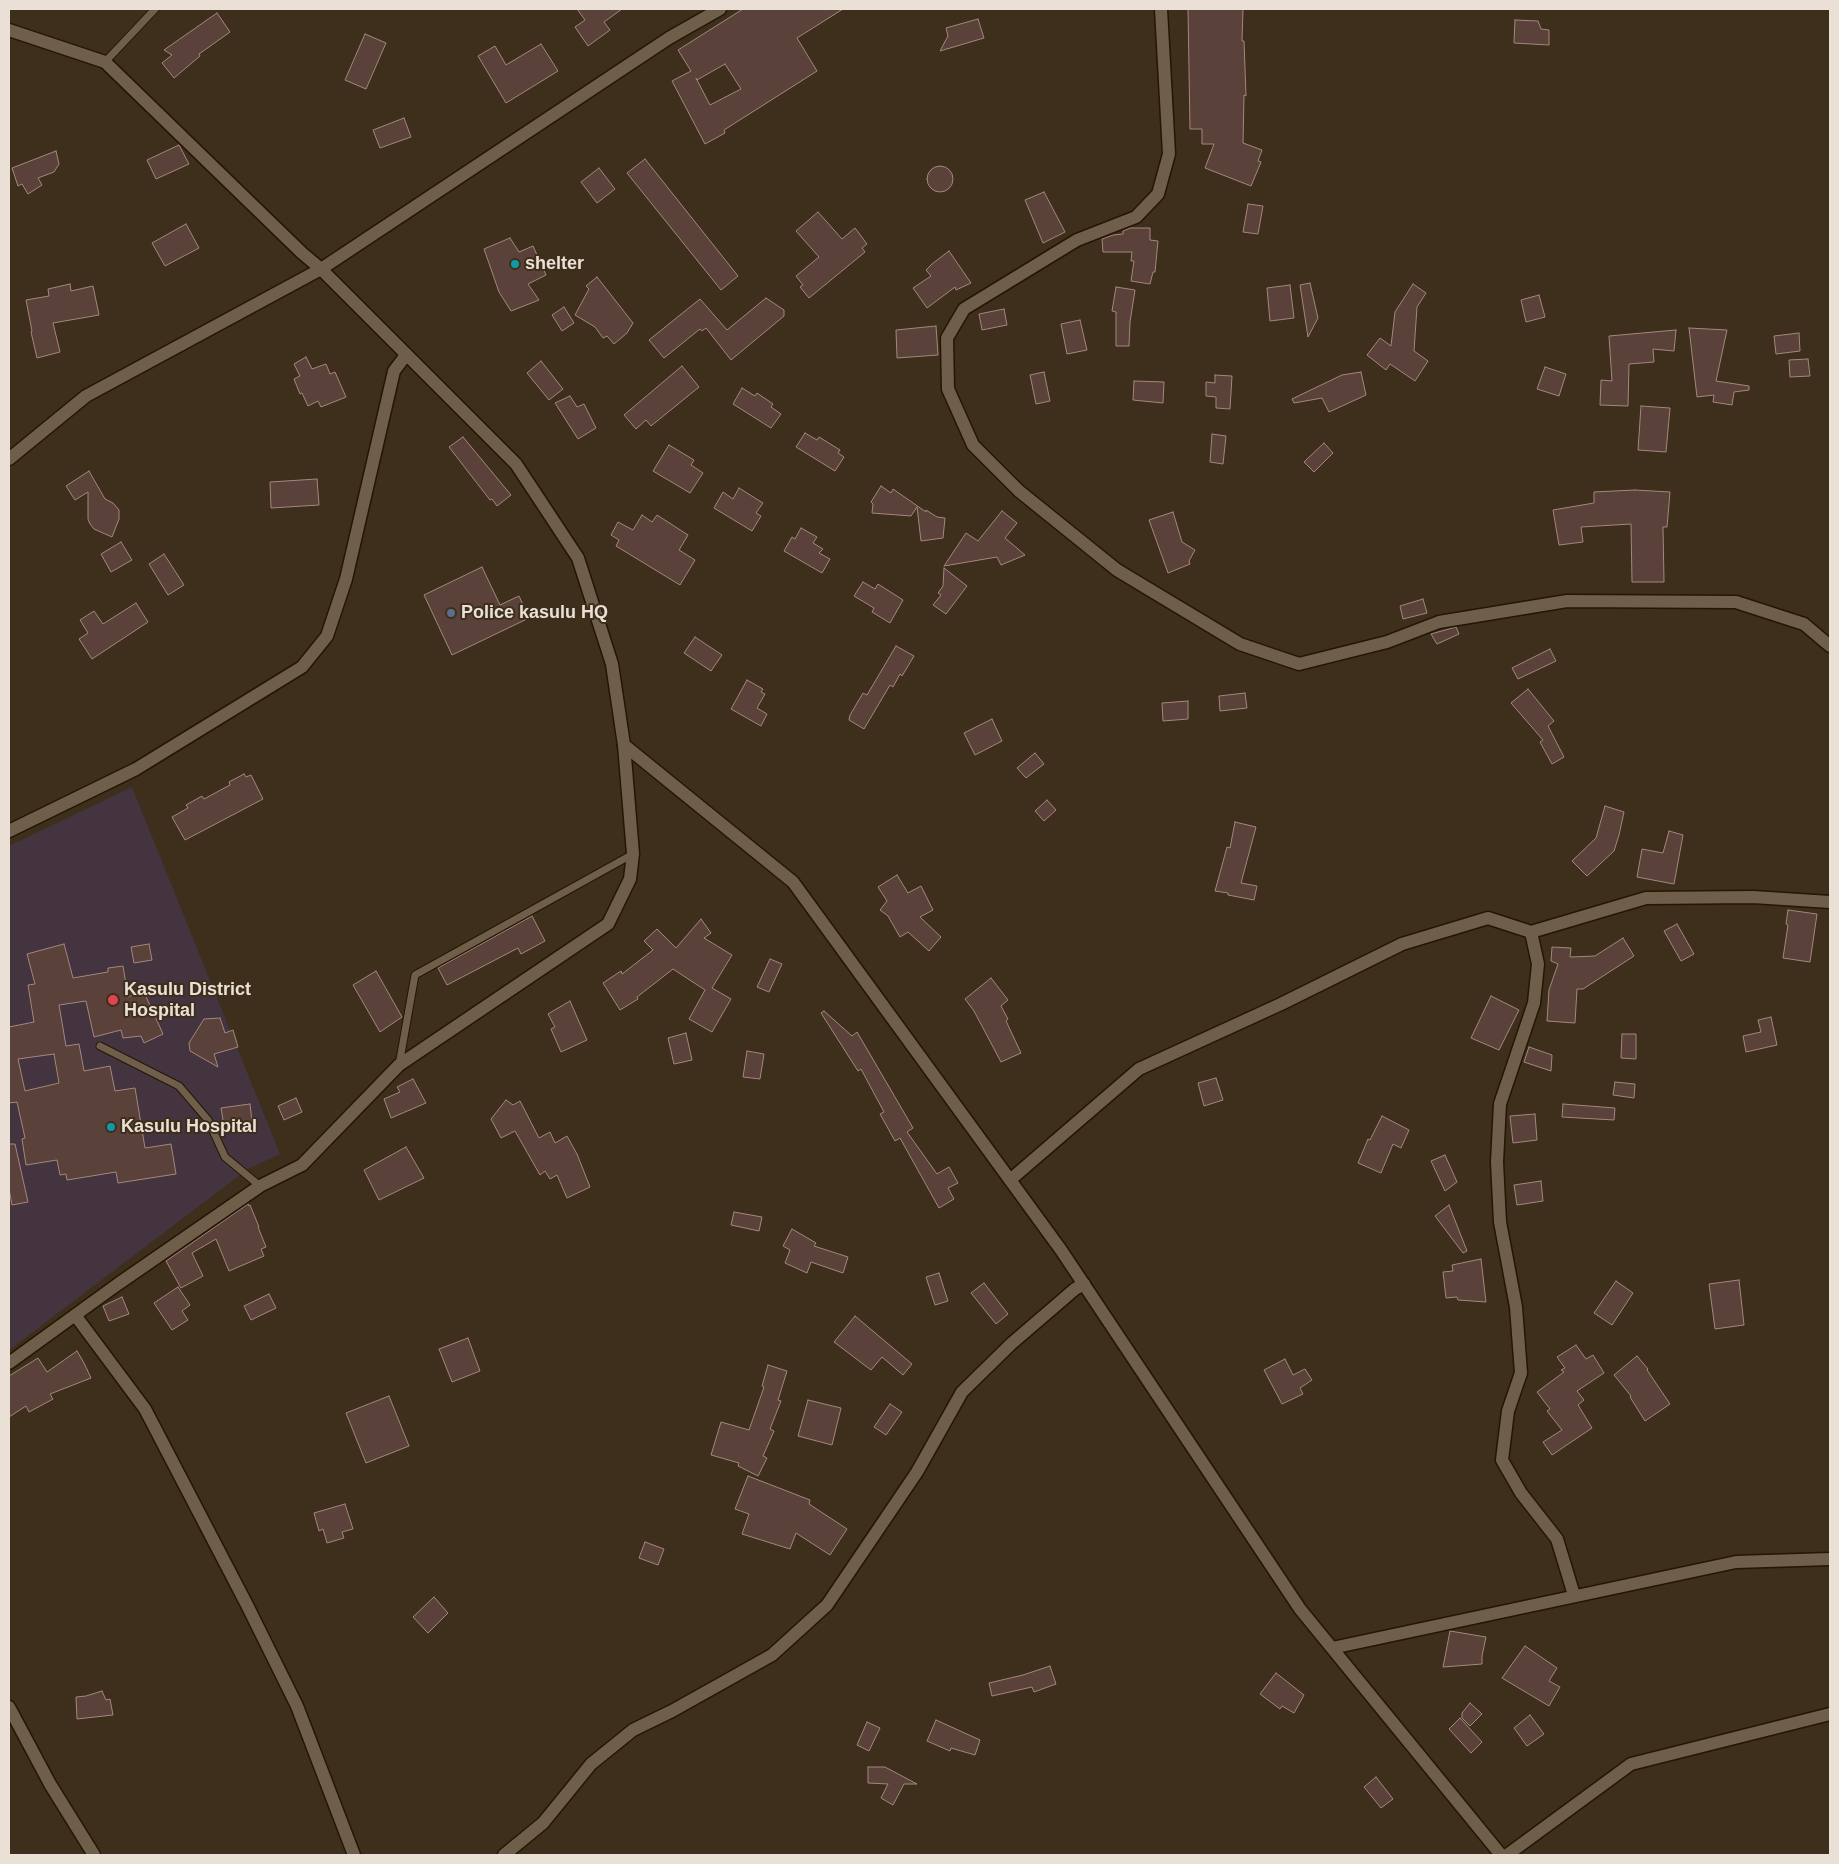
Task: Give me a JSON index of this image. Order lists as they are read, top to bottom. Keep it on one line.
{"places":["shelter","Police kasulu HQ","Kasulu District Hospital","Kasulu Hospital"]}
